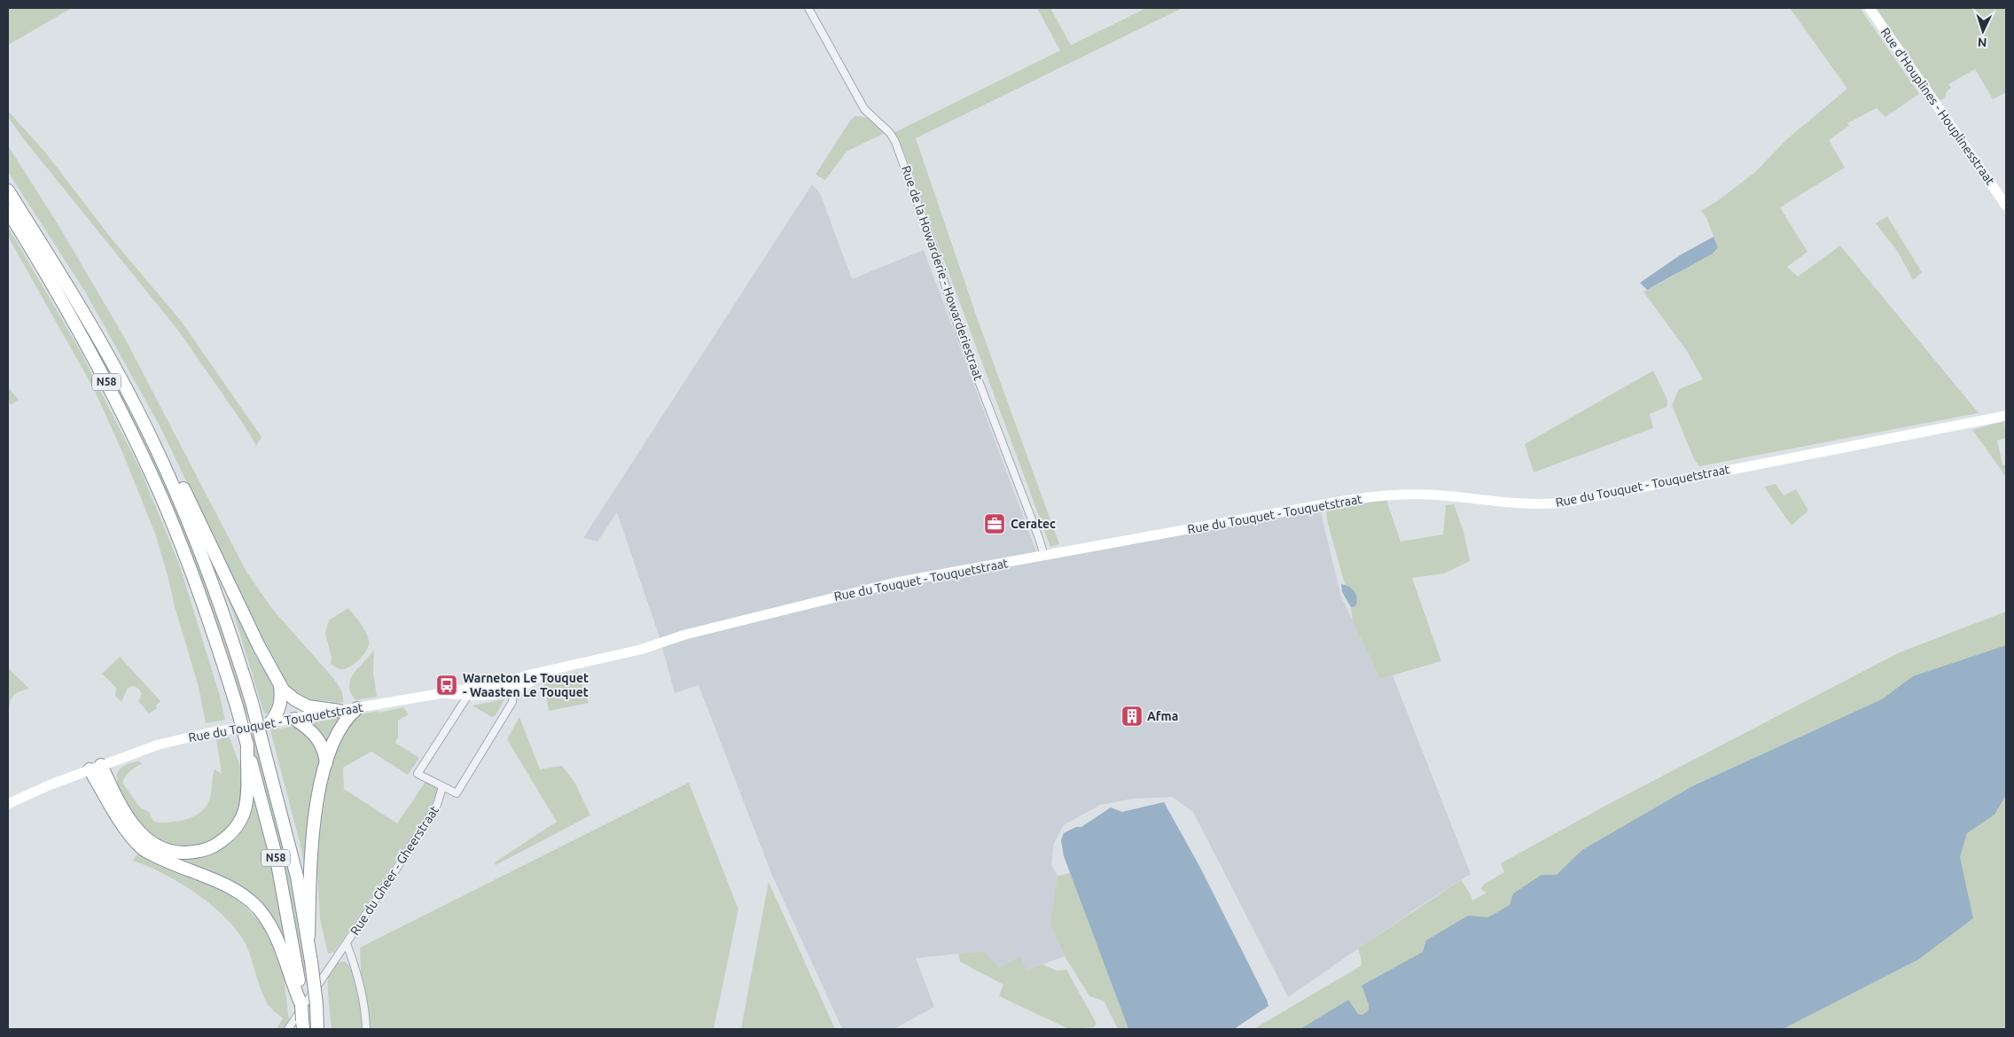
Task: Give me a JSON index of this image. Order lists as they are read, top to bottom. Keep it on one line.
{"streets":{"highway":["N58"],"main road":["Rue d'Houplines - Houplinesstraat","Rue du Touquet - Touquetstraat"],"street":["Rue de la Howarderie - Howarderiestraat","Rue du Gheer - Gheerstraat"]},"crossings":[["Rue de la Howarderie - Howarderiestraat","Rue du Touquet - Touquetstraat"]],"places":{"office":["Ceratec"],"bus stop":["Warneton Le Touquet - Waasten Le Touquet"],"building":["Afma"]},"north":"bottom"}
